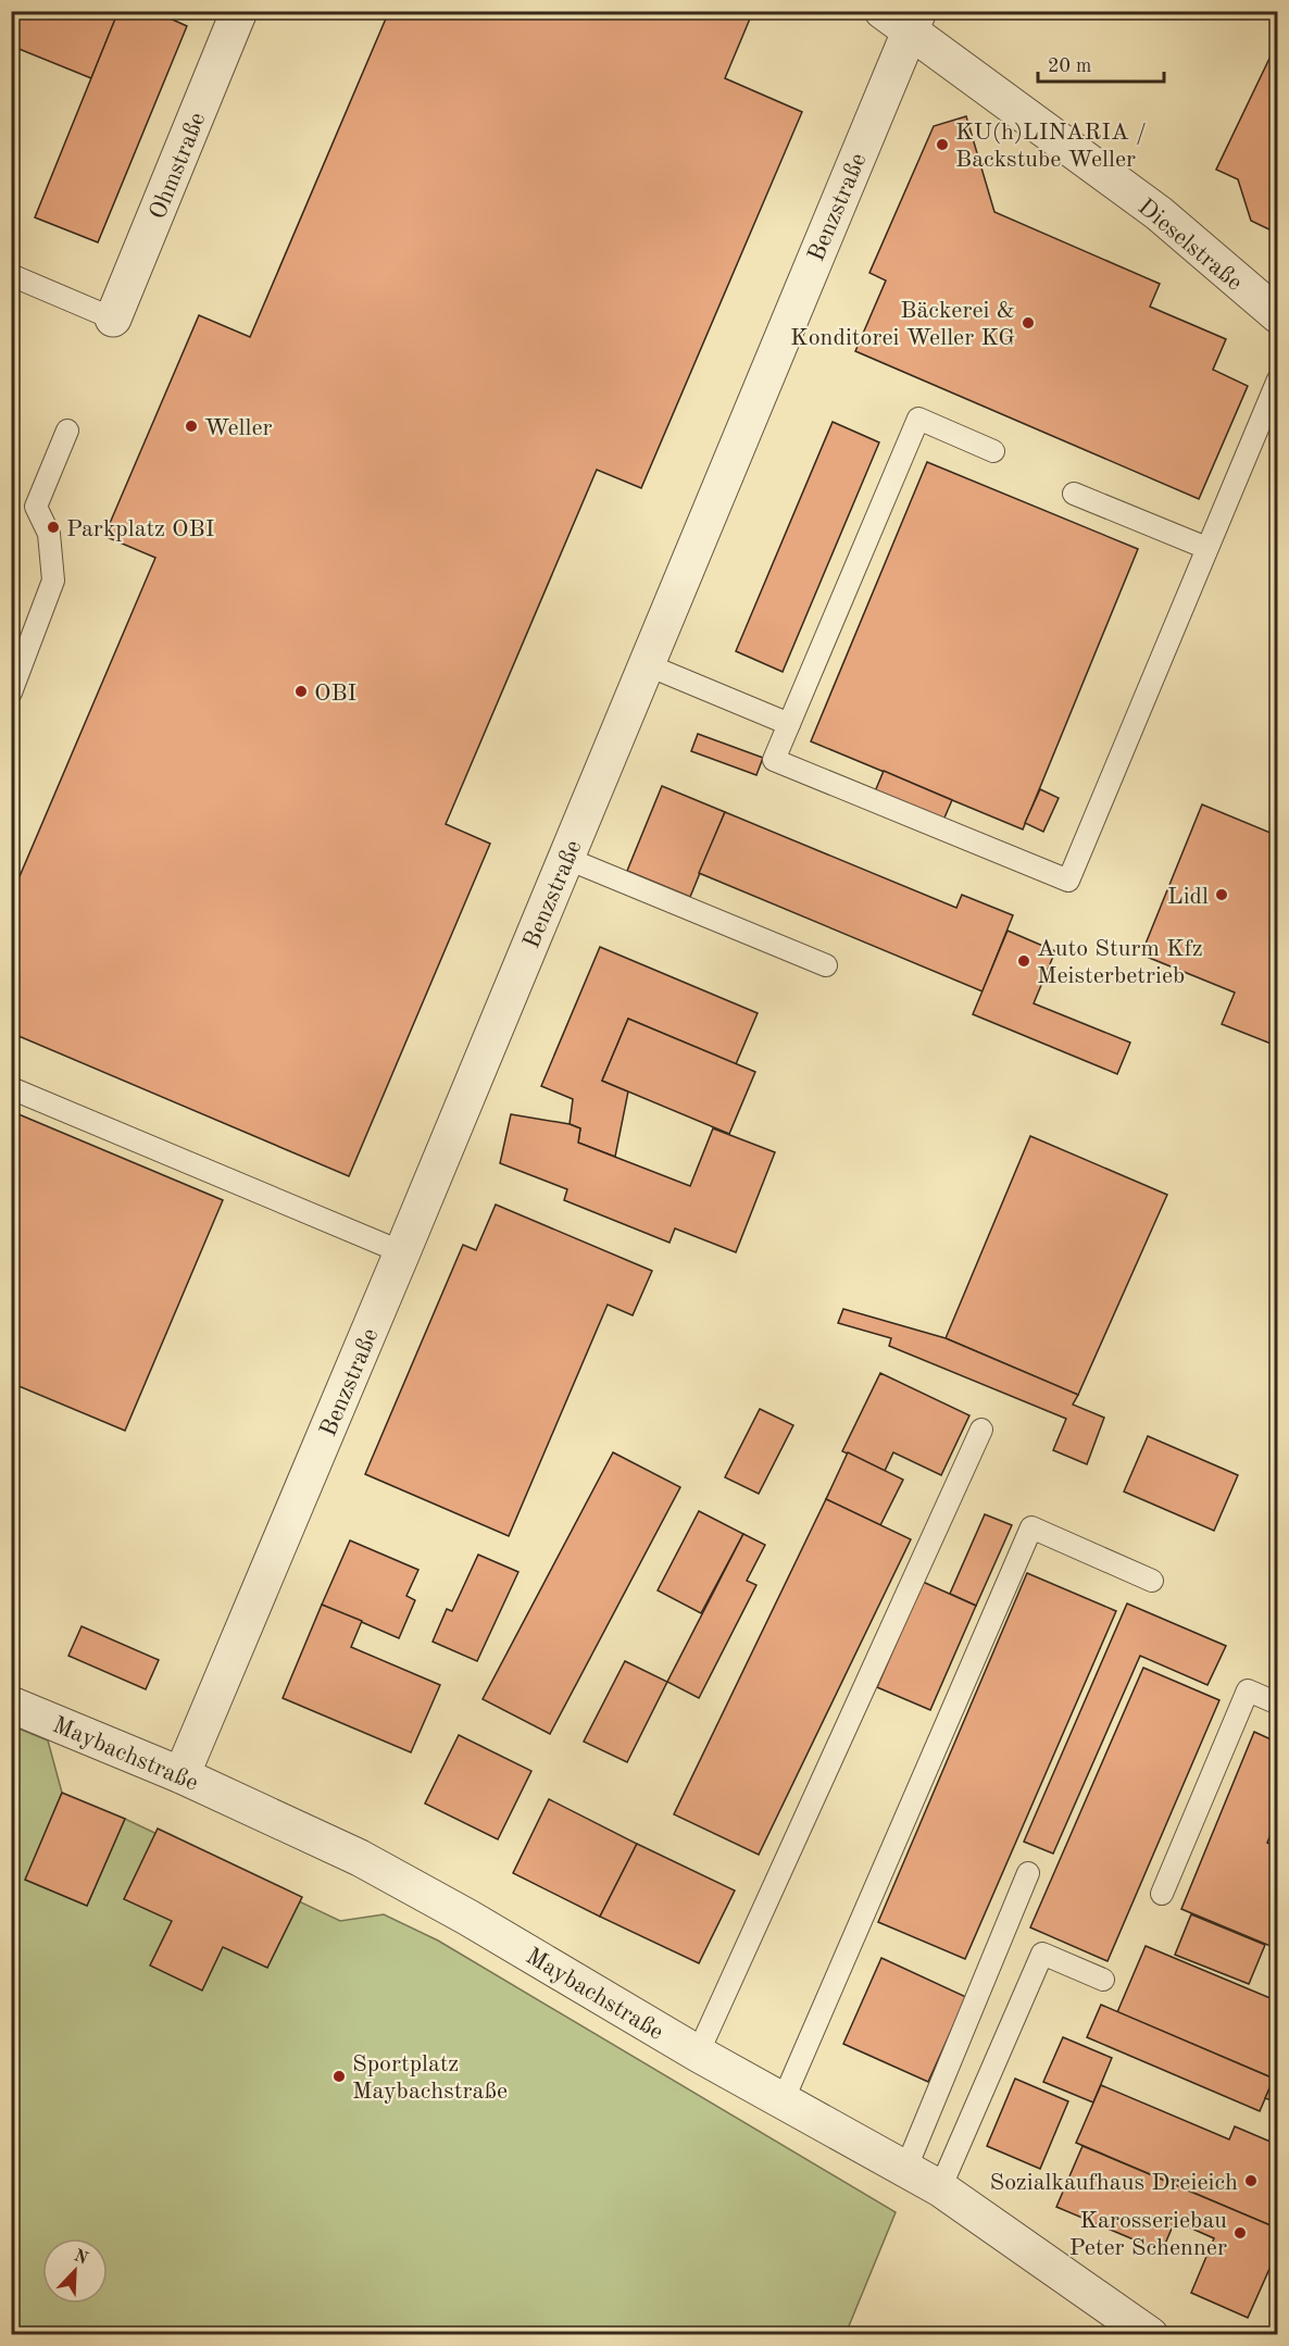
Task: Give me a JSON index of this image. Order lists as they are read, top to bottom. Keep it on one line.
{"streets":{"street":["Ohmstraße","Benzstraße","Dieselstraße","Maybachstraße"]},"crossings":[["Benzstraße","Dieselstraße"],["Benzstraße","Maybachstraße"]],"places":["KU(h)LINARIA / Backstube Weller","Bäckerei & Konditorei Weller KG","Weller","Parkplatz OBI","OBI","Lidl","Auto Sturm Kfz Meisterbetrieb","Sportplatz Maybachstraße","Sozialkaufhaus Dreieich","Karosseriebau Peter Schenner"],"scale_bar":"20 m","north":"top right"}
